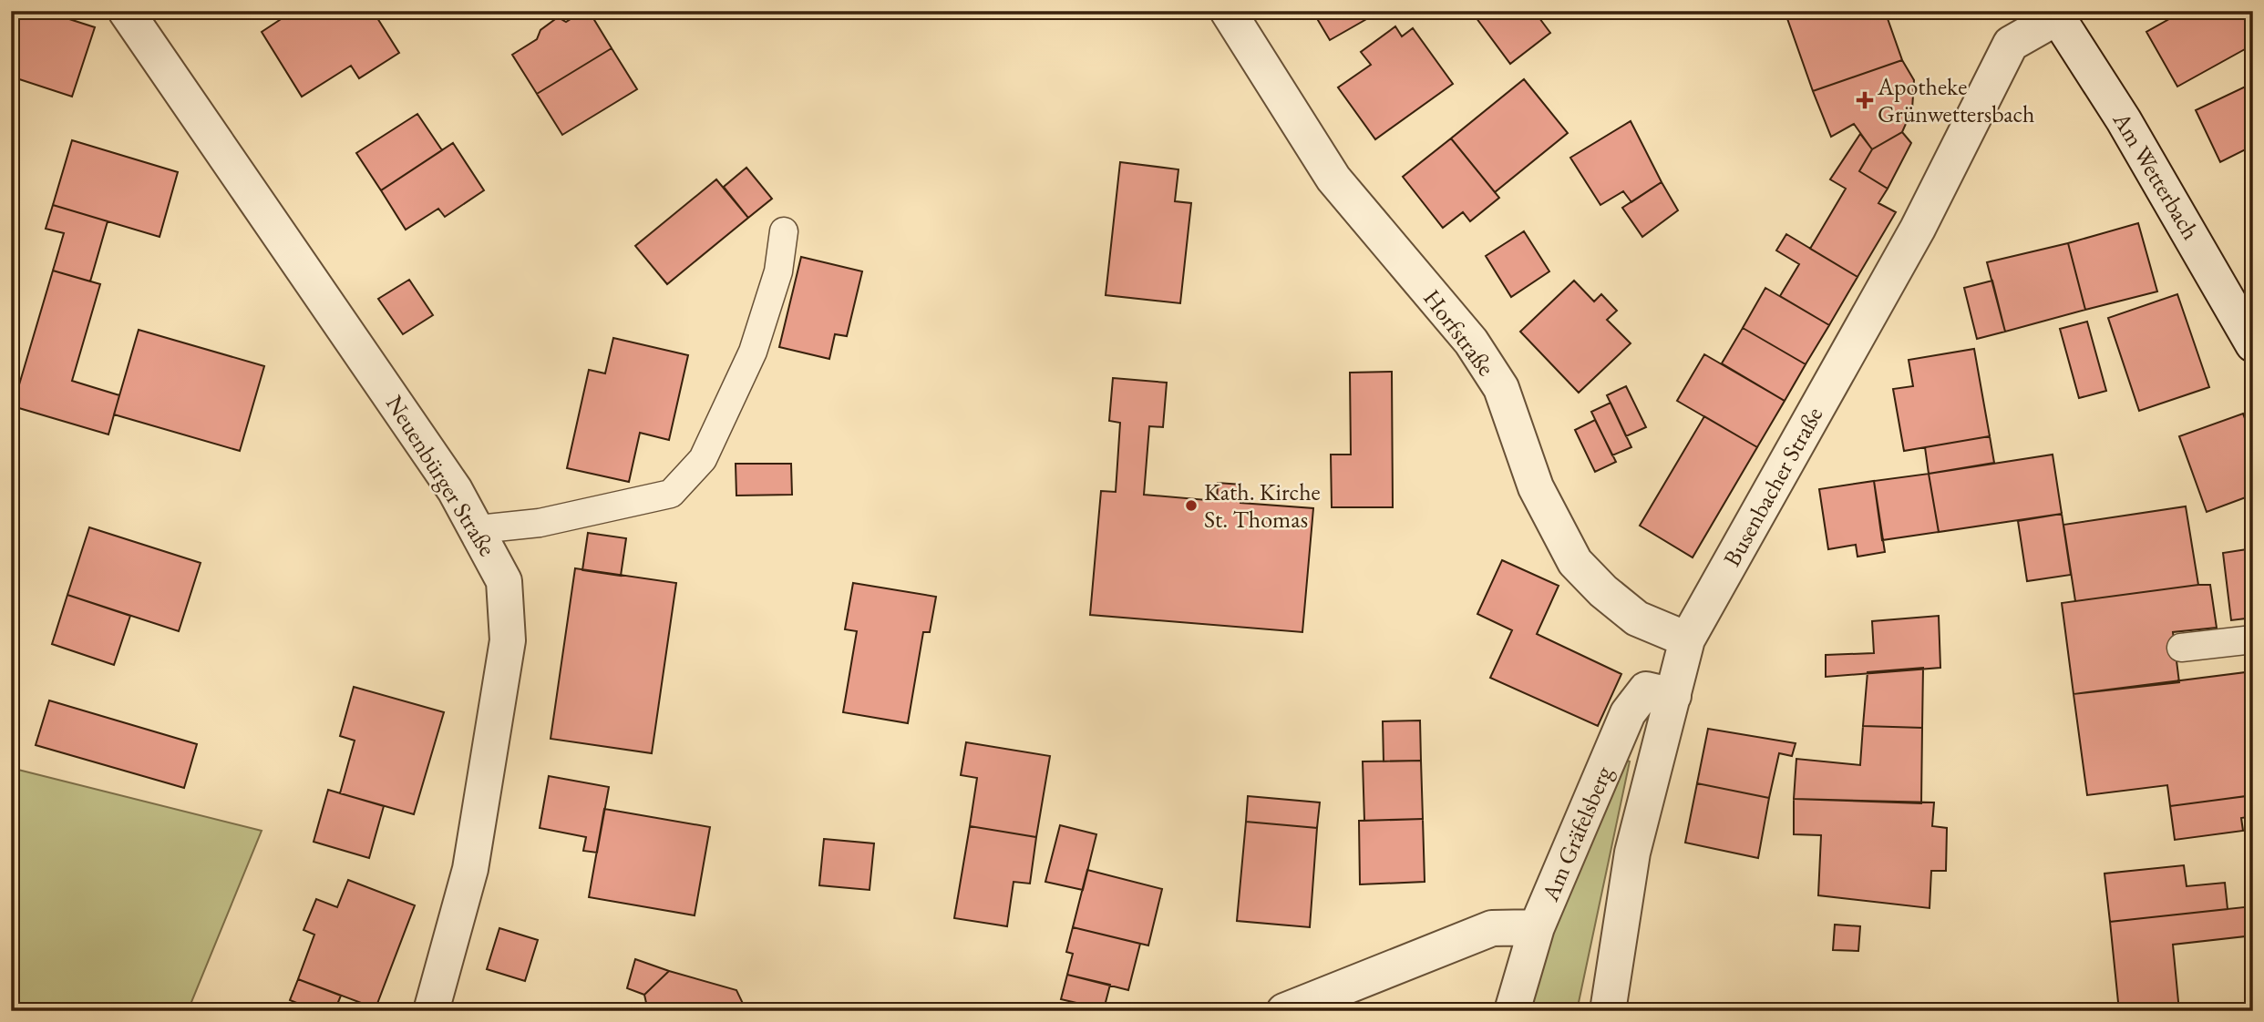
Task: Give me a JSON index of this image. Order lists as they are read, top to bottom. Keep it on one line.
{"streets":{"street":["Am Wetterbach","Horfstraße","Neuenbürger Straße","Busenbacher Straße","Am Gräfelsberg"]},"crossings":[["Am Wetterbach","Busenbacher Straße"],["Horfstraße","Busenbacher Straße"],["Busenbacher Straße","Am Gräfelsberg"]],"places":{"health":["Apotheke Grünwettersbach"],"other":["Kath. Kirche St. Thomas"]}}
